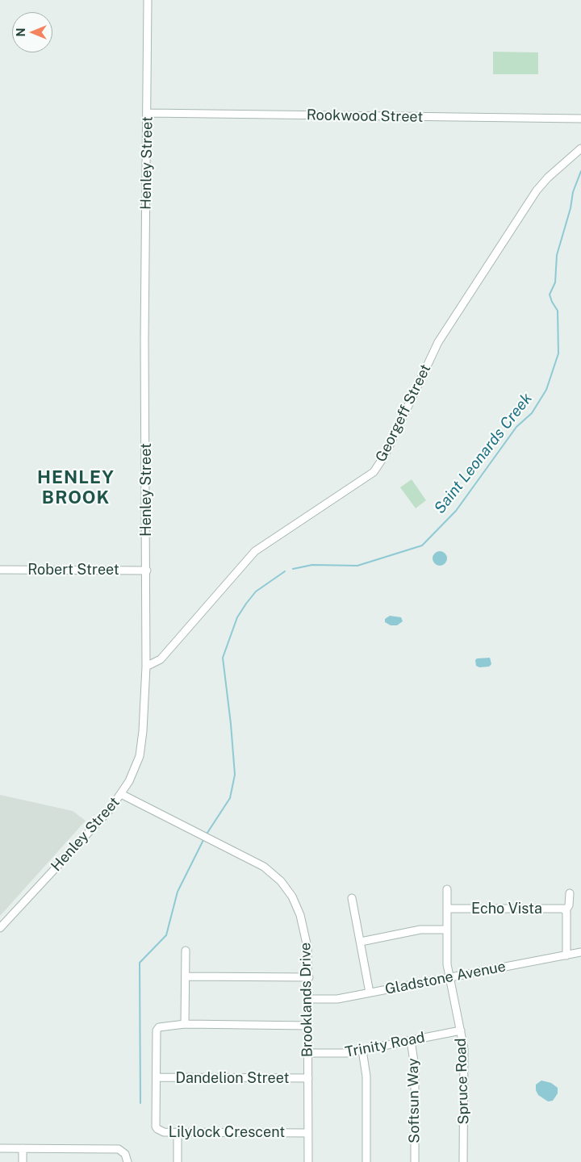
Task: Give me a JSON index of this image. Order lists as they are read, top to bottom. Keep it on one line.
{"streets":{"street":["Rookwood Street","Henley Street","Georgeff Street","Robert Street","Echo Vista","Gladstone Avenue","Brooklands Drive","Trinity Road","Dandelion Street","Spruce Road","Softsun Way","Lilylock Crescent"]},"crossings":[["Rookwood Street","Henley Street"],["Henley Street","Georgeff Street"],["Henley Street","Robert Street"],["Henley Street","Brooklands Drive"],["Echo Vista","Spruce Road"],["Gladstone Avenue","Brooklands Drive"],["Gladstone Avenue","Spruce Road"],["Brooklands Drive","Trinity Road"],["Brooklands Drive","Dandelion Street"],["Brooklands Drive","Lilylock Crescent"],["Trinity Road","Spruce Road"],["Trinity Road","Softsun Way"],["Dandelion Street","Lilylock Crescent"]],"districts":["HENLEY BROOK"],"water":["Saint Leonards Creek"],"north":"left"}
